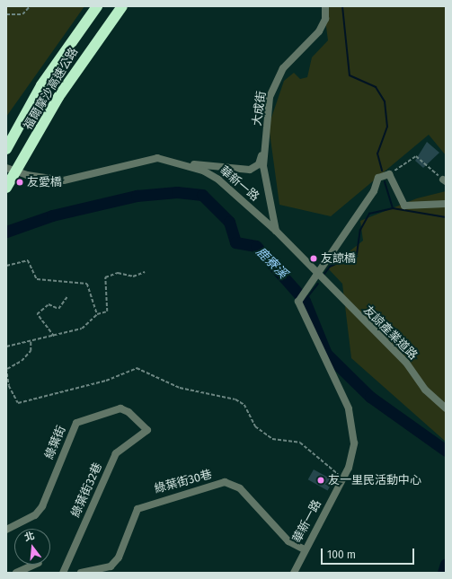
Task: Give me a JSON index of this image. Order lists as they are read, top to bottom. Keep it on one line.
{"streets":{"highway":["福爾摩沙高速公路"],"street":["大成街","華新一路","友諒產業道路","綠葉街","綠葉街30巷","綠葉街32巷"]},"crossings":[["大成街","華新一路"],["華新一路","友諒產業道路"],["華新一路","綠葉街30巷"],["綠葉街","綠葉街32巷"]],"water":["鹿寮溪"],"places":["友愛橋","友諒橋","友一里民活動中心"],"scale_bar":"100 m","north":"top"}
